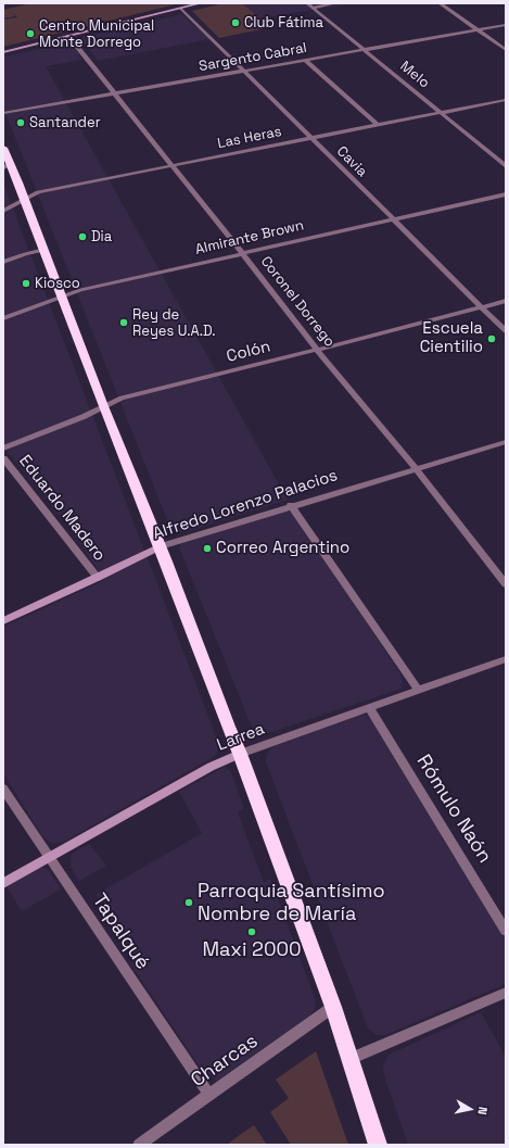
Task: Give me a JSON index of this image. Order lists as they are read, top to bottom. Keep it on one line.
{"streets":{"main road":["Alfredo Lorenzo Palacios","Larrea"],"street":["Sargento Cabral","Melo","Las Heras","Cavia","Almirante Brown","Coronel Dorrego","Colón","Eduardo Madero","Rómulo Naón","Tapalqué","Charcas"]},"crossings":[["Sargento Cabral","Melo"],["Sargento Cabral","Cavia"],["Sargento Cabral","Coronel Dorrego"],["Melo","Las Heras"],["Las Heras","Cavia"],["Las Heras","Coronel Dorrego"],["Cavia","Almirante Brown"],["Cavia","Colón"],["Almirante Brown","Coronel Dorrego"],["Coronel Dorrego","Colón"],["Coronel Dorrego","Alfredo Lorenzo Palacios"],["Alfredo Lorenzo Palacios","Eduardo Madero"],["Larrea","Rómulo Naón"],["Larrea","Tapalqué"],["Tapalqué","Charcas"]],"places":["Club Fátima","Centro Municipal Monte Dorrego","Santander","Dia","Kiosco","Rey de Reyes U.A.D.","Escuela Cientilio","Correo Argentino","Parroquia Santísimo Nombre de María","Maxi 2000"],"north":"right"}
